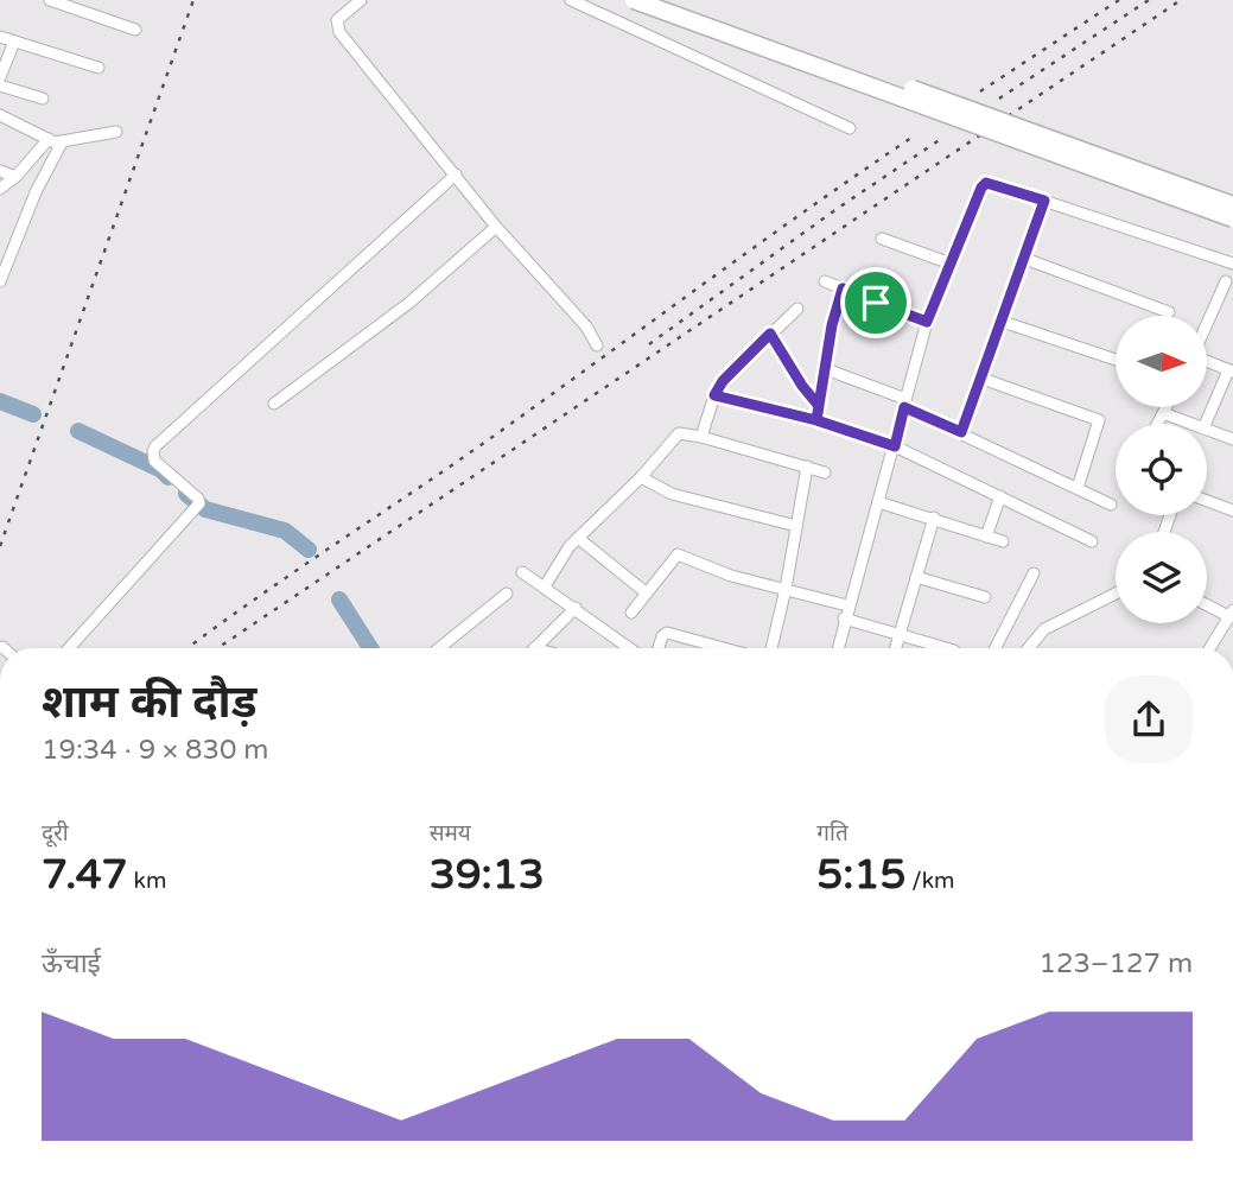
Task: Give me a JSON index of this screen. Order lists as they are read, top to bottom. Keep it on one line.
{"north":"right","page":{"heading":["शाम की दौड़","19:34 · 9 × 830 m"],"stats":[["दूरी","7.47 km"],["समय","39:13"],["गति","5:15 /km"]],"chart":["ऊँचाई","123–127 m"]}}
